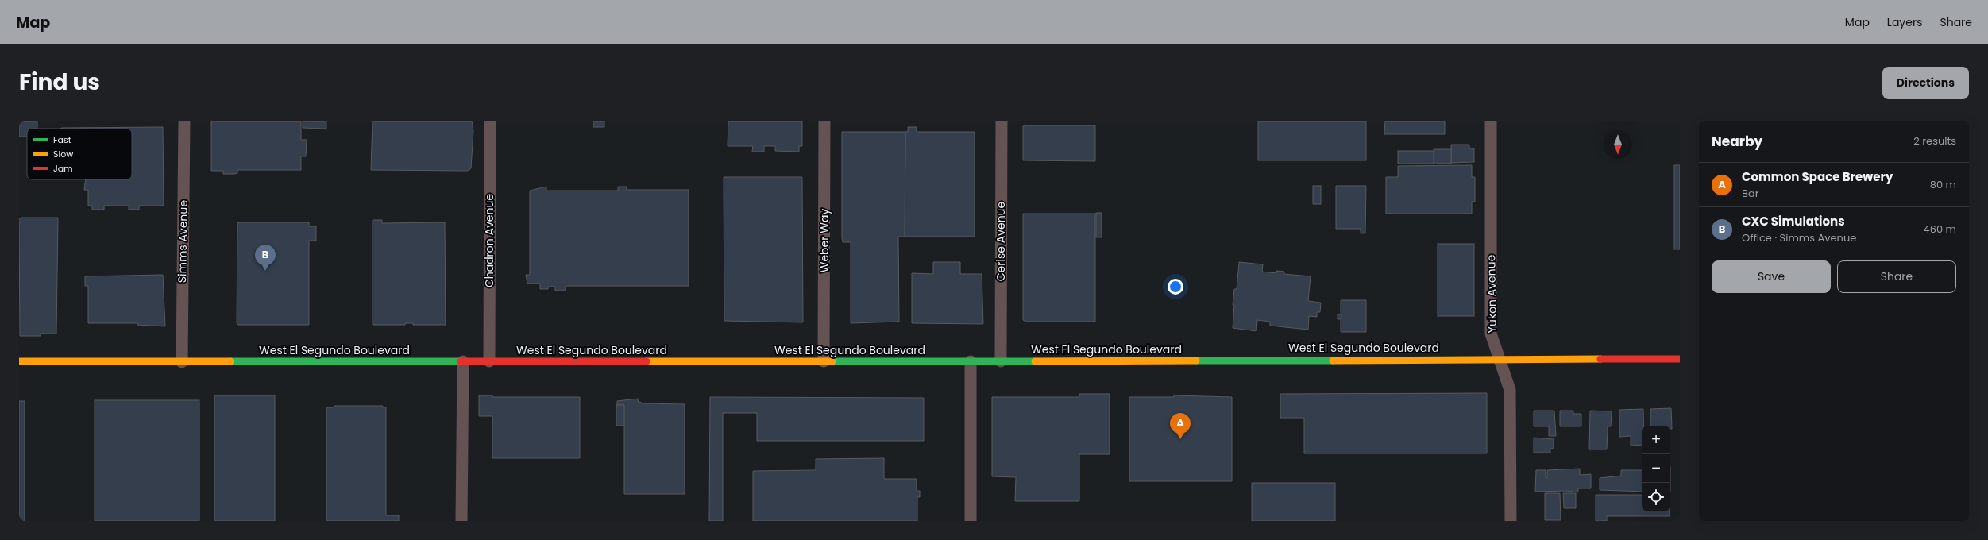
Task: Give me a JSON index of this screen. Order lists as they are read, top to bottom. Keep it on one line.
{"streets":{"main road":["West El Segundo Boulevard"],"street":["Chadron Avenue","Weber Way","Simms Avenue","Cerise Avenue","Yukon Avenue"]},"crossings":[["Chadron Avenue","West El Segundo Boulevard"],["Weber Way","West El Segundo Boulevard"],["Simms Avenue","West El Segundo Boulevard"],["Cerise Avenue","West El Segundo Boulevard"],["Yukon Avenue","West El Segundo Boulevard"]],"legend":["Fast","Slow","Jam"],"north":"bottom","page":{"header":"Map","nav":["Map","Layers","Share"],"title":"Find us","buttons":["Directions",["Save","Share"]],"heading":["Nearby","2 results"],"list":[{"mark":"A","name":"Common Space Brewery","note":"Bar","value":"80 m"},{"mark":"B","name":"CXC Simulations","note":"Office · Simms Avenue","value":"460 m"}],"pins":["B","A"],"map_buttons":["+","−"]}}
